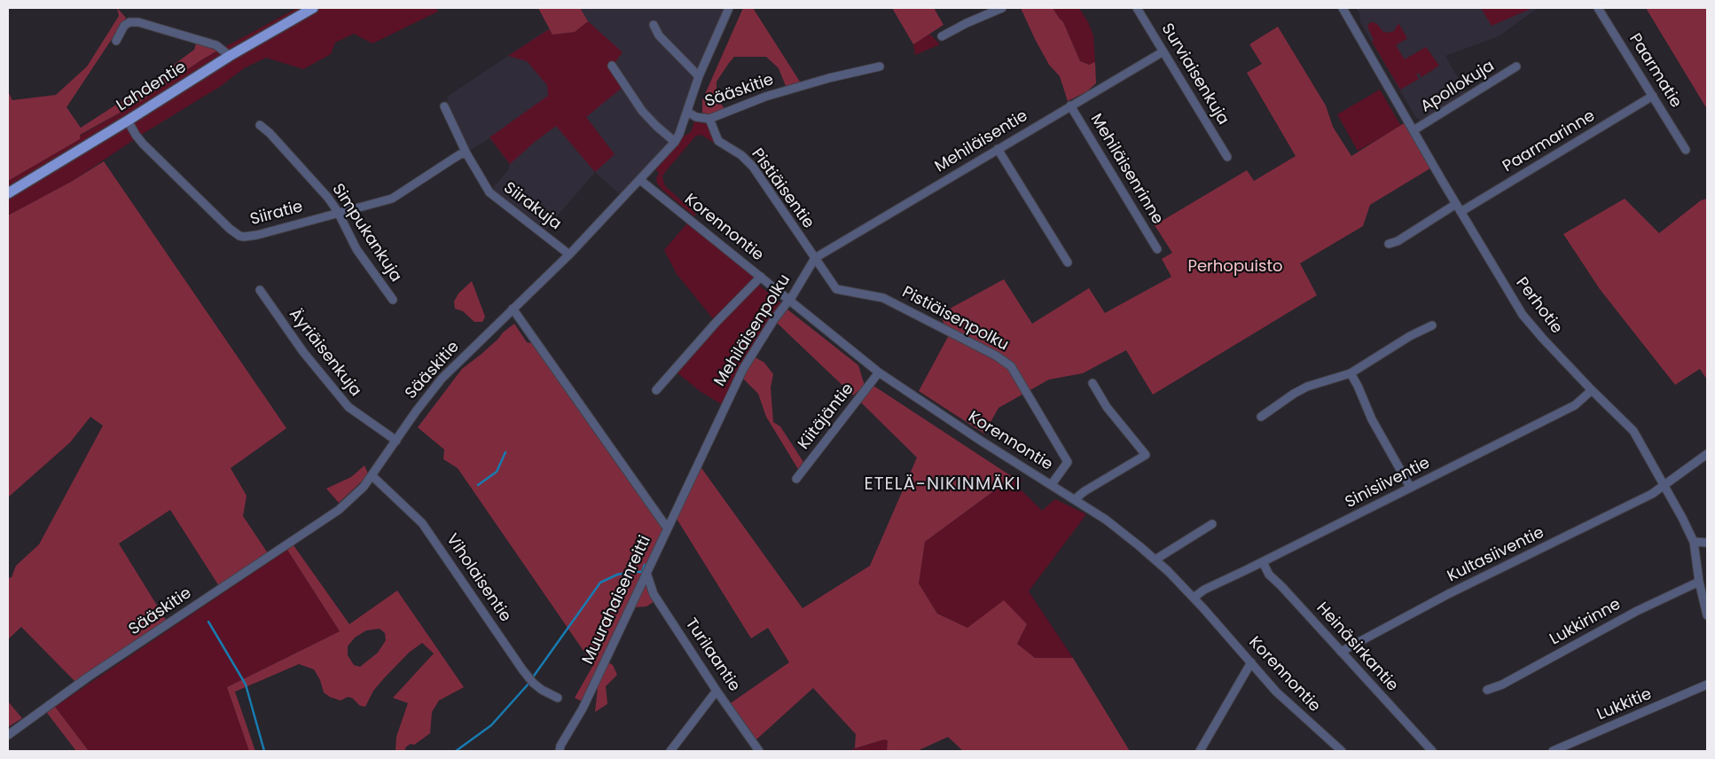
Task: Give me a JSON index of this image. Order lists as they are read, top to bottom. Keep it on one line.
{"streets":{"main road":["Lahdentie"],"street":["Paarmatie","Surviaisenkuja","Apollokuja","Sääskitie","Mehiläisentie","Paarmarinne","Mehiläisenrinne","Pistiäisentie","Siirakuja","Siiratie","Korennontie","Simpukankuja","Perhotie","Pistiäisenpolku","Mehiläisenpolku","Äyriäisenkuja","Kiitäjäntie","Sinisiiventie","Kultasiiventie","Viholaisentie","Muurahaisenreitti","Lukkirinne","Heinäsirkantie","Turilaantie","Lukkitie"]},"crossings":[["Paarmatie","Paarmarinne"],["Surviaisenkuja","Mehiläisentie"],["Lahdentie","Siiratie"],["Apollokuja","Perhotie"],["Sääskitie","Pistiäisentie"],["Sääskitie","Siirakuja"],["Sääskitie","Korennontie"],["Sääskitie","Äyriäisenkuja"],["Sääskitie","Viholaisentie"],["Sääskitie","Muurahaisenreitti"],["Mehiläisentie","Mehiläisenrinne"],["Mehiläisentie","Pistiäisentie"],["Mehiläisentie","Pistiäisenpolku"],["Mehiläisentie","Mehiläisenpolku"],["Paarmarinne","Perhotie"],["Pistiäisentie","Pistiäisenpolku"],["Pistiäisentie","Mehiläisenpolku"],["Siirakuja","Siiratie"],["Siiratie","Simpukankuja"],["Korennontie","Pistiäisenpolku"],["Korennontie","Mehiläisenpolku"],["Korennontie","Kiitäjäntie"],["Korennontie","Sinisiiventie"],["Perhotie","Sinisiiventie"],["Perhotie","Kultasiiventie"],["Perhotie","Lukkirinne"],["Pistiäisenpolku","Mehiläisenpolku"],["Mehiläisenpolku","Muurahaisenreitti"],["Sinisiiventie","Heinäsirkantie"],["Kultasiiventie","Heinäsirkantie"],["Muurahaisenreitti","Turilaantie"]],"districts":["ETELÄ-NIKINMÄKI"],"parks":["Perhopuisto"]}
